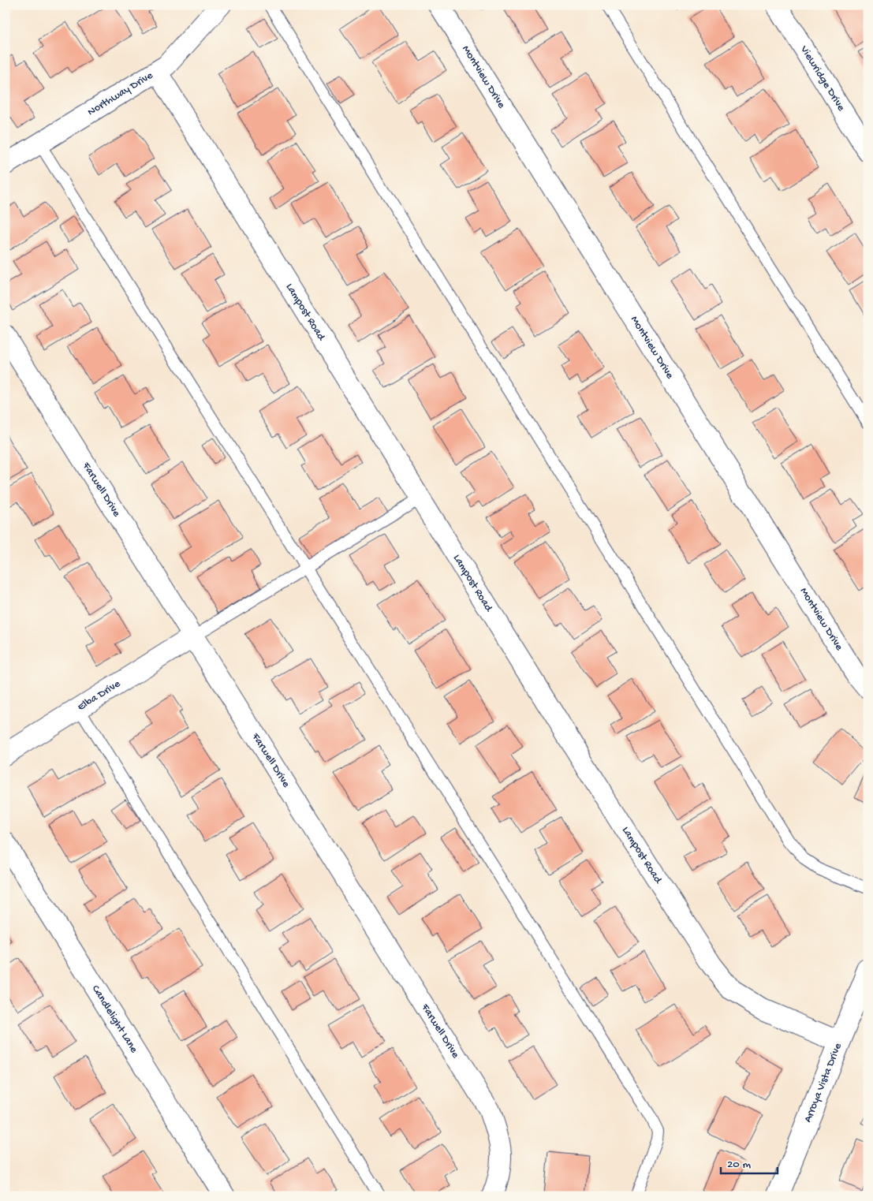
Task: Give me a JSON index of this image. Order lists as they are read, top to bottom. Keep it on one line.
{"streets":{"street":["Montview Drive","Viewridge Drive","Northway Drive","Lampost Road","Farwell Drive","Elba Drive","Candlelight Lane","Arroya Vista Drive"]},"crossings":[["Northway Drive","Lampost Road"],["Lampost Road","Arroya Vista Drive"],["Farwell Drive","Elba Drive"]],"scale_bar":"20 m"}
